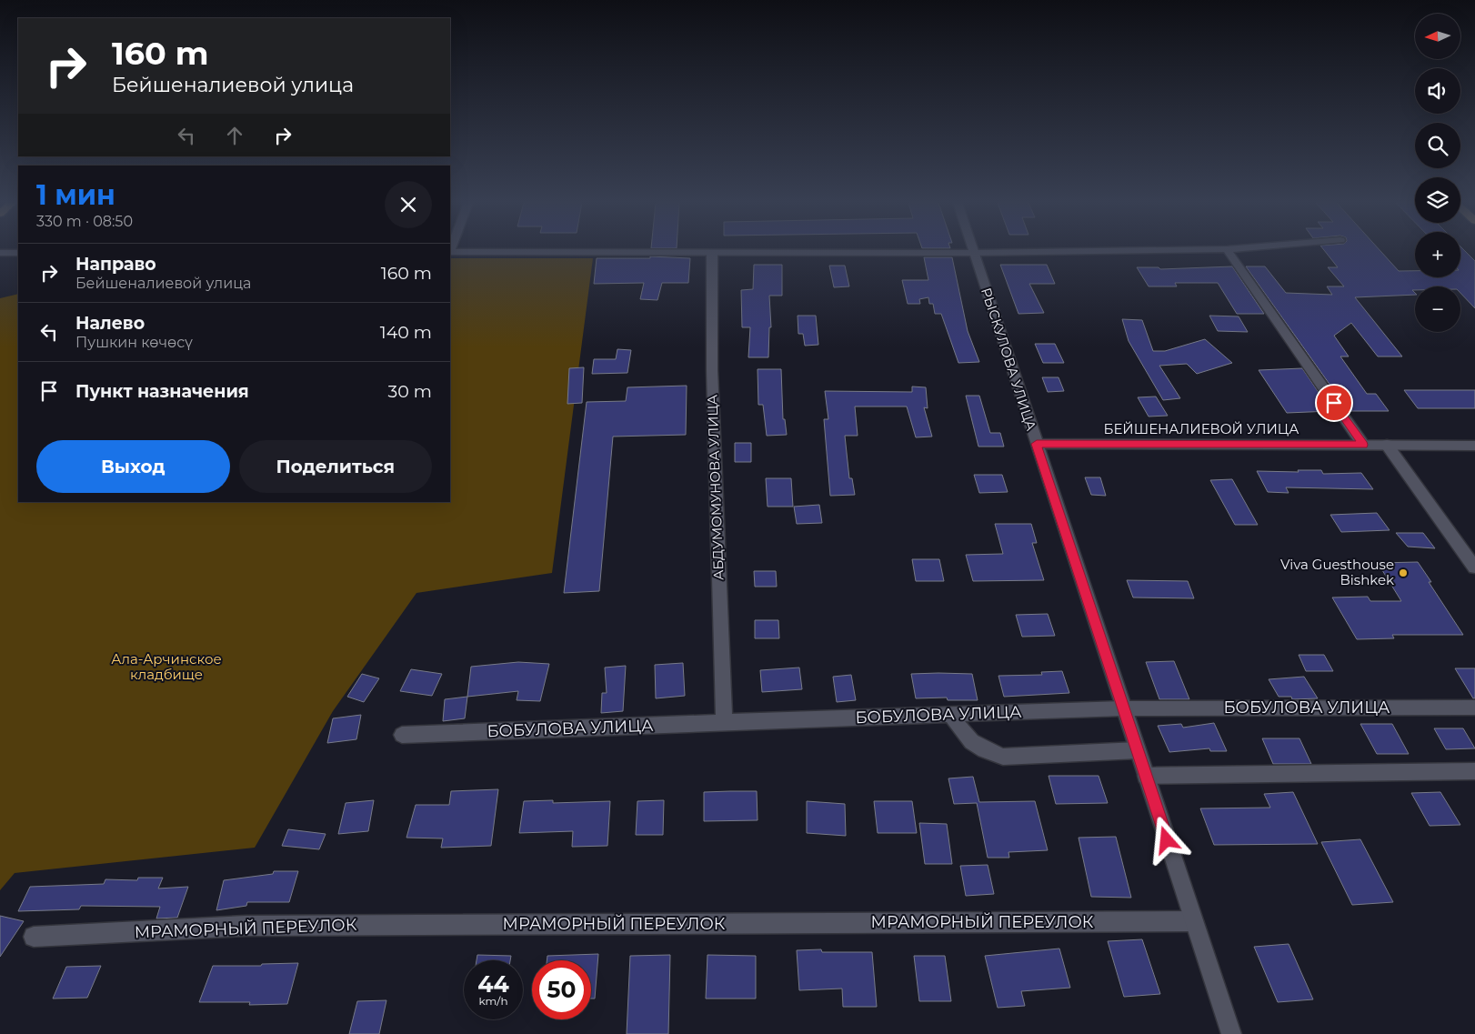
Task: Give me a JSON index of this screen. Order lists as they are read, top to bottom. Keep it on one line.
{"streets":{"street":["РЫСКУЛОВА УЛИЦА","БЕЙШЕНАЛИЕВОЙ УЛИЦА","АБДУМОМУНОВА УЛИЦА","БОБУЛОВА УЛИЦА","МРАМОРНЫЙ ПЕРЕУЛОК"]},"crossings":[["РЫСКУЛОВА УЛИЦА","БЕЙШЕНАЛИЕВОЙ УЛИЦА"],["РЫСКУЛОВА УЛИЦА","БОБУЛОВА УЛИЦА"],["РЫСКУЛОВА УЛИЦА","МРАМОРНЫЙ ПЕРЕУЛОК"],["АБДУМОМУНОВА УЛИЦА","БОБУЛОВА УЛИЦА"]],"parks":["Ала-Арчинское кладбище"],"places":["Viva Guesthouse Bishkek"],"north":"left","page":{"map_buttons":["+","−"],"turn":["160 m","Бейшеналиевой улица"],"heading":["1 мин","330 m · 08:50"],"list":[{"name":"Направо","note":"Бейшеналиевой улица","value":"160 m"},{"name":"Налево","note":"Пушкин көчөсү","value":"140 m"},{"name":"Пункт назначения","value":"30 m"}],"buttons":["Выход","Поделиться"],"speed":"44 km/h","limit":"50"}}
